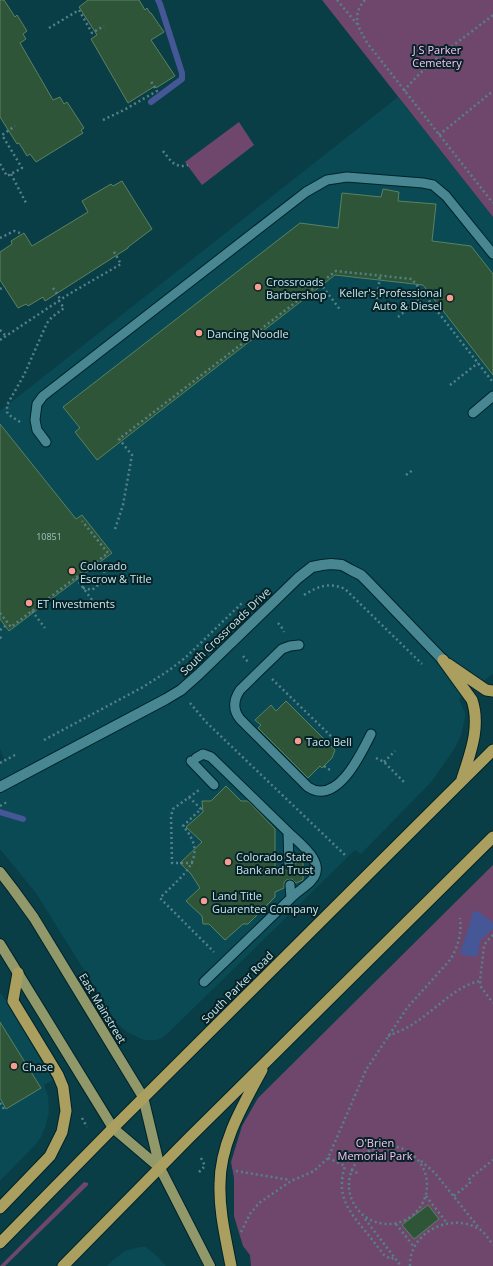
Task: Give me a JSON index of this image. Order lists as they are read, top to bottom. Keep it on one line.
{"streets":{"highway":["South Parker Road"],"main road":["East Mainstreet"],"street":["South Crossroads Drive"]},"crossings":[["South Parker Road","East Mainstreet"]],"parks":["J S Parker Cemetery","O'Brien Memorial Park"],"places":["Crossroads Barbershop","Keller's Professional Auto & Diesel","Dancing Noodle","Colorado Escrow & Title","ET Investments","Taco Bell","Colorado State Bank and Trust","Land Title Guarentee Company","Chase"],"house_numbers":["10851"]}
